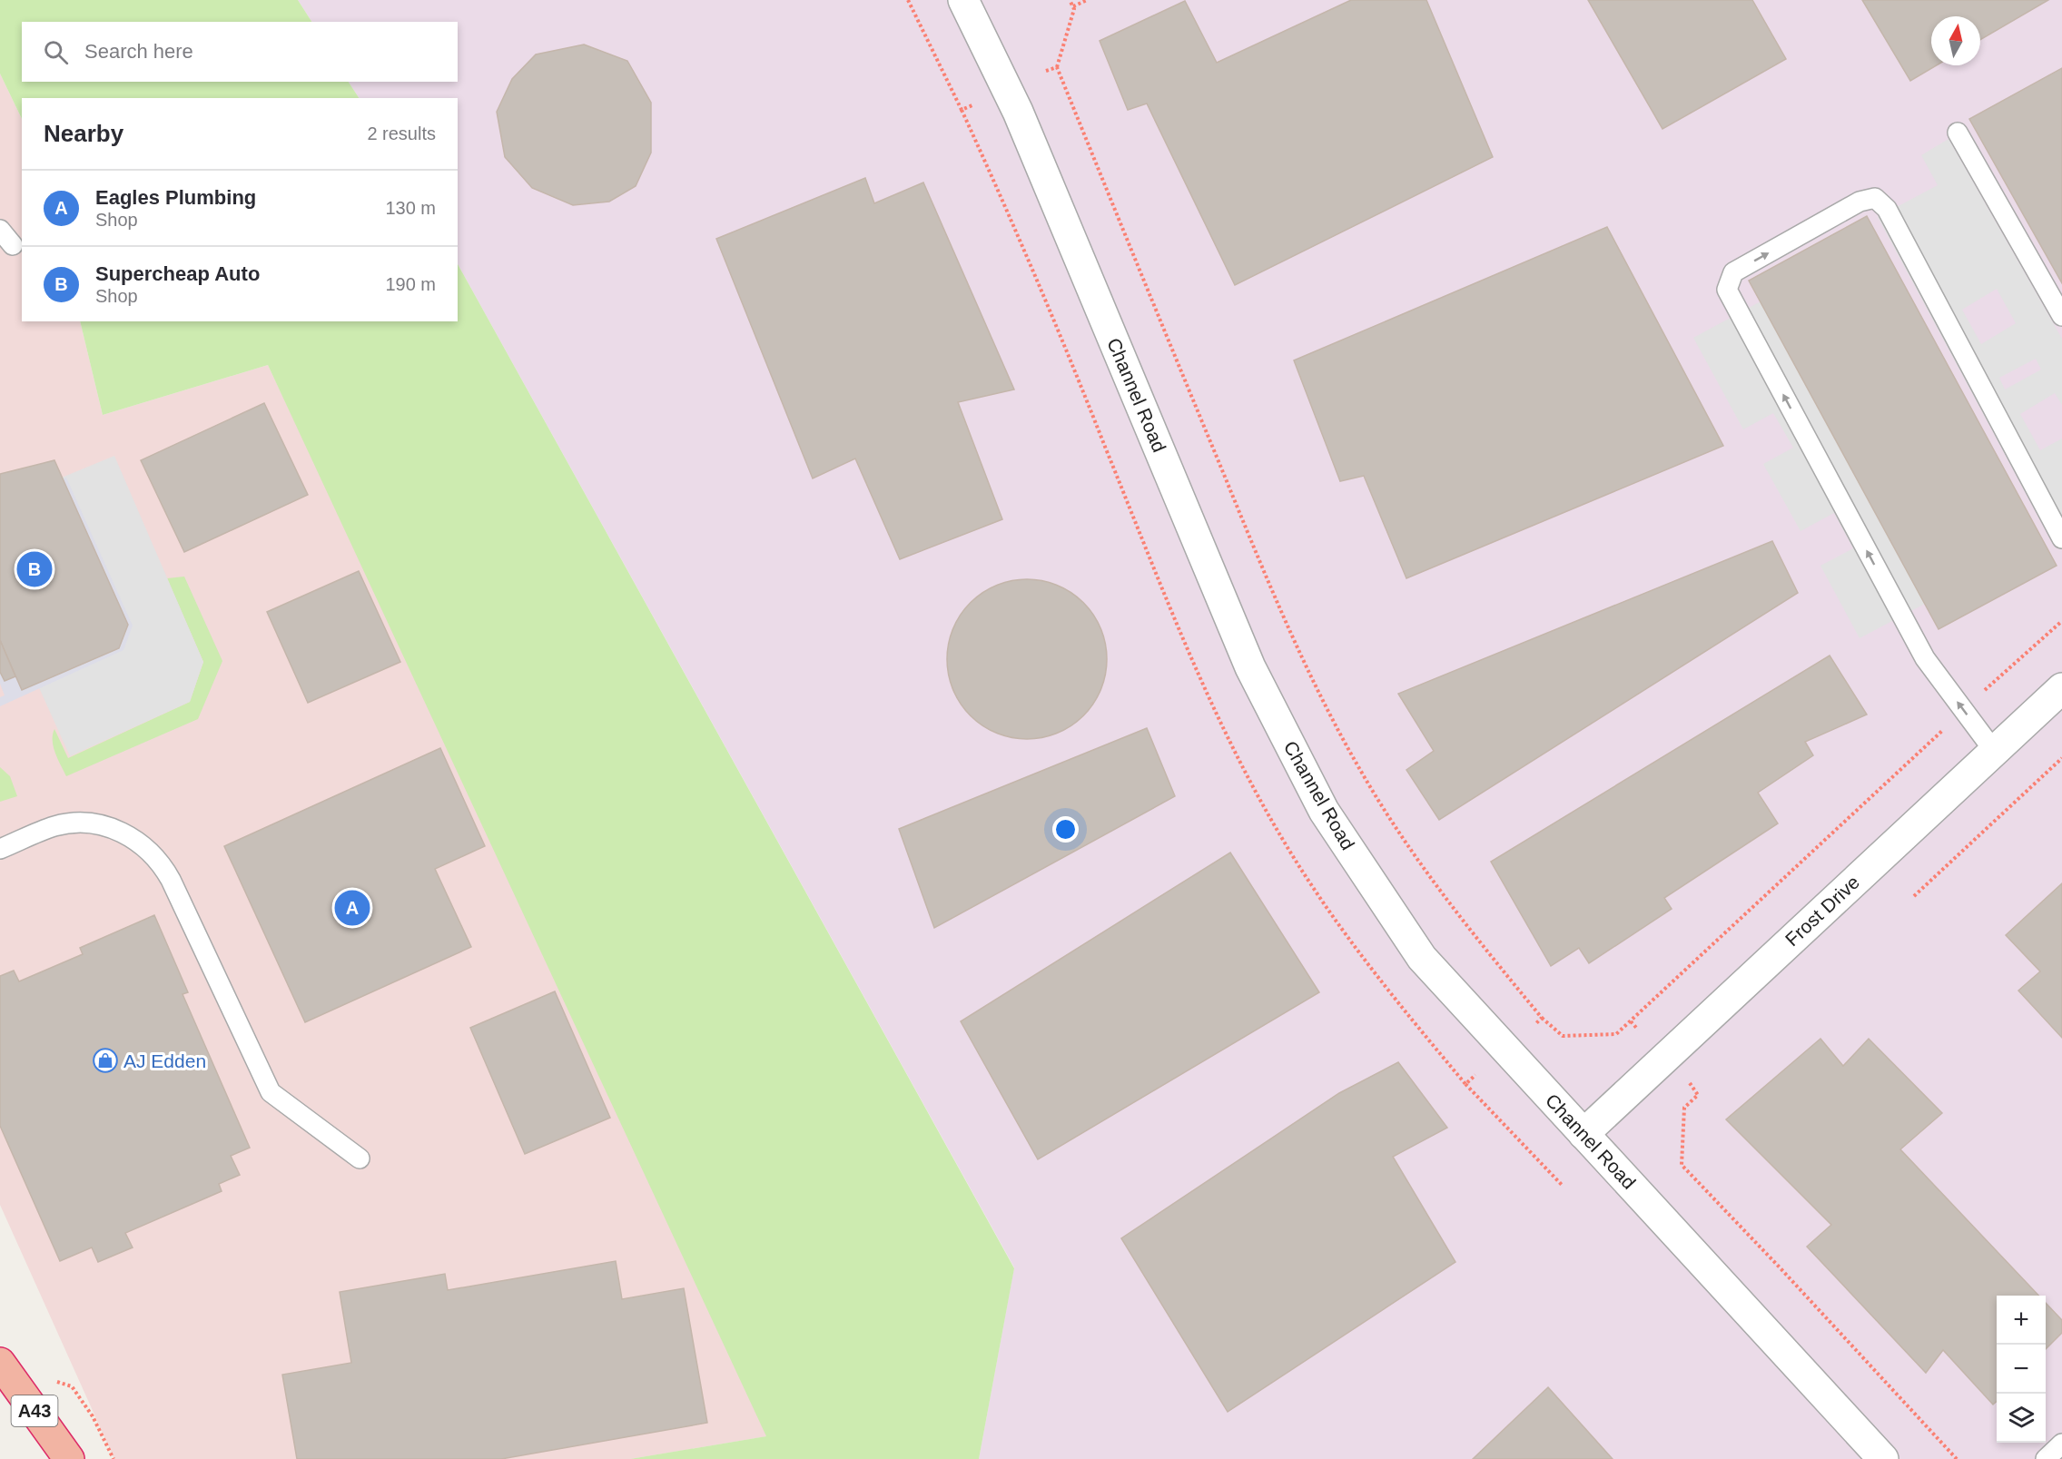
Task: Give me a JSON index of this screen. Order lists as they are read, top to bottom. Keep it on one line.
{"streets":{"highway":["A43"],"street":["Channel Road","Frost Drive"]},"crossings":[["Channel Road","Frost Drive"]],"places":{"shop":["AJ Edden"]},"north":"top","page":{"search":"Search here","heading":["Nearby","2 results"],"list":[{"mark":"A","name":"Eagles Plumbing","note":"Shop","value":"130 m"},{"mark":"B","name":"Supercheap Auto","note":"Shop","value":"190 m"}],"pins":["B","A"],"map_buttons":["+","−"]}}
